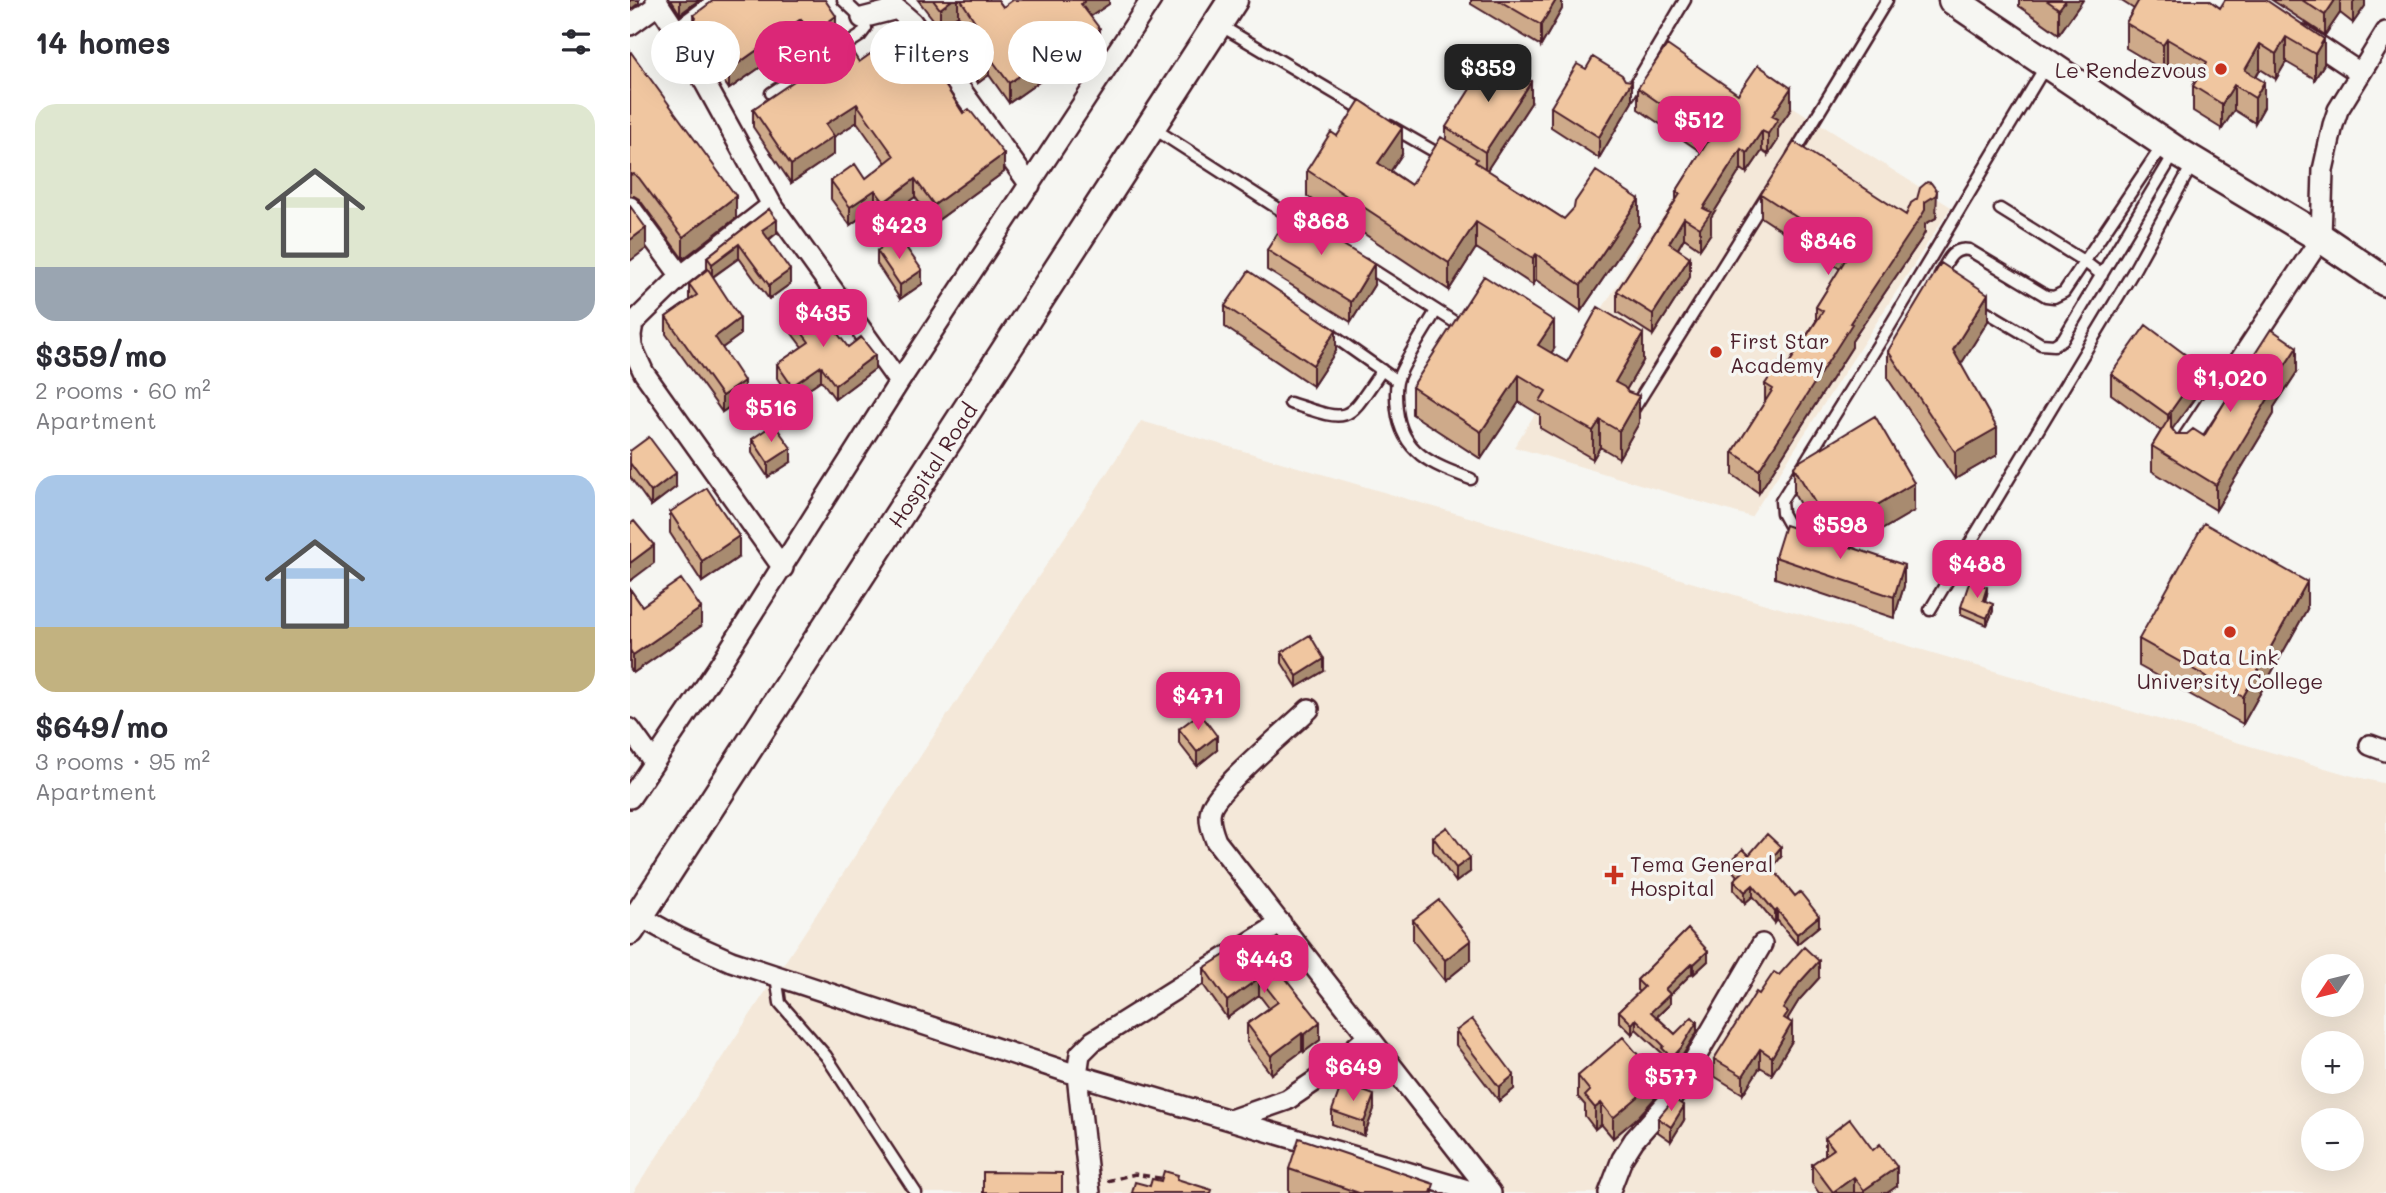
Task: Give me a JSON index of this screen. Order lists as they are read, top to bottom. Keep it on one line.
{"streets":{"main road":["Hospital Road"]},"places":{"other":["Le Rendezvous","First Star Academy","Data Link University College"],"health":["Tema General Hospital"]},"north":"bottom left","page":{"heading":"14 homes","chip":["Buy","Rent","Filters","New"],"price":["$359","$512","$868","$423","$846","$435","$1,020","$516","$598","$488","$471","$443","$649","$577"],"list":[{"name":"$359/mo","note":"2 rooms · 60 m² · Apartment"},{"name":"$649/mo","note":"3 rooms · 95 m² · Apartment"}],"map_buttons":["+","−"]}}
